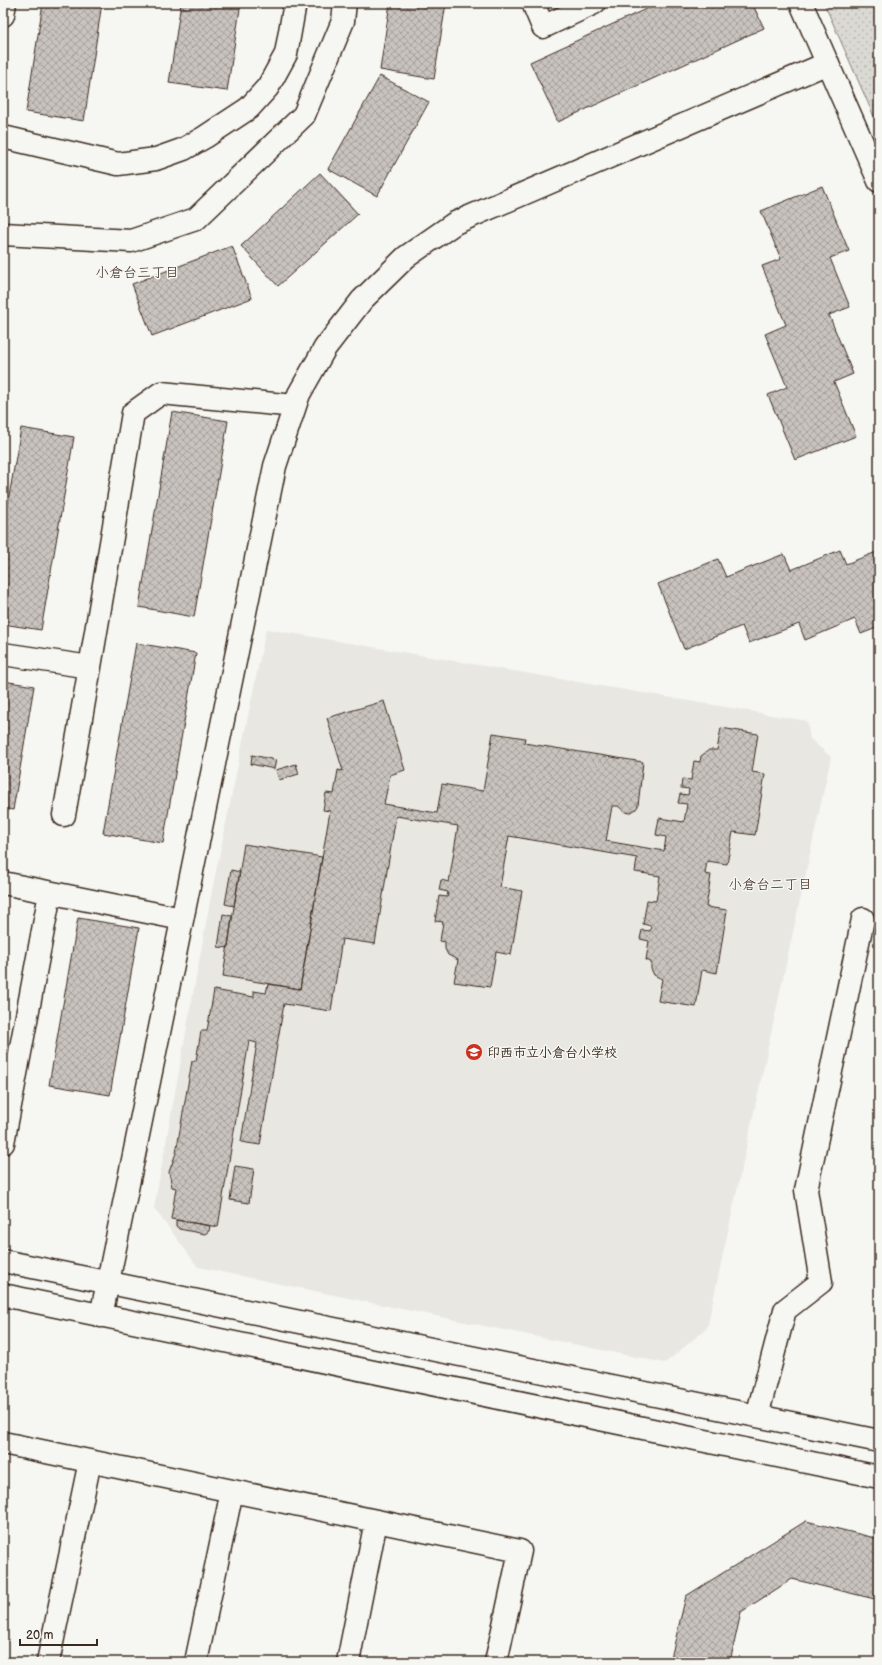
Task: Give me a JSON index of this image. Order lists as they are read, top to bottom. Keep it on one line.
{"districts":["小倉台三丁目","小倉台二丁目"],"places":{"school or university":["印西市立小倉台小学校"]},"scale_bar":"20 m"}
